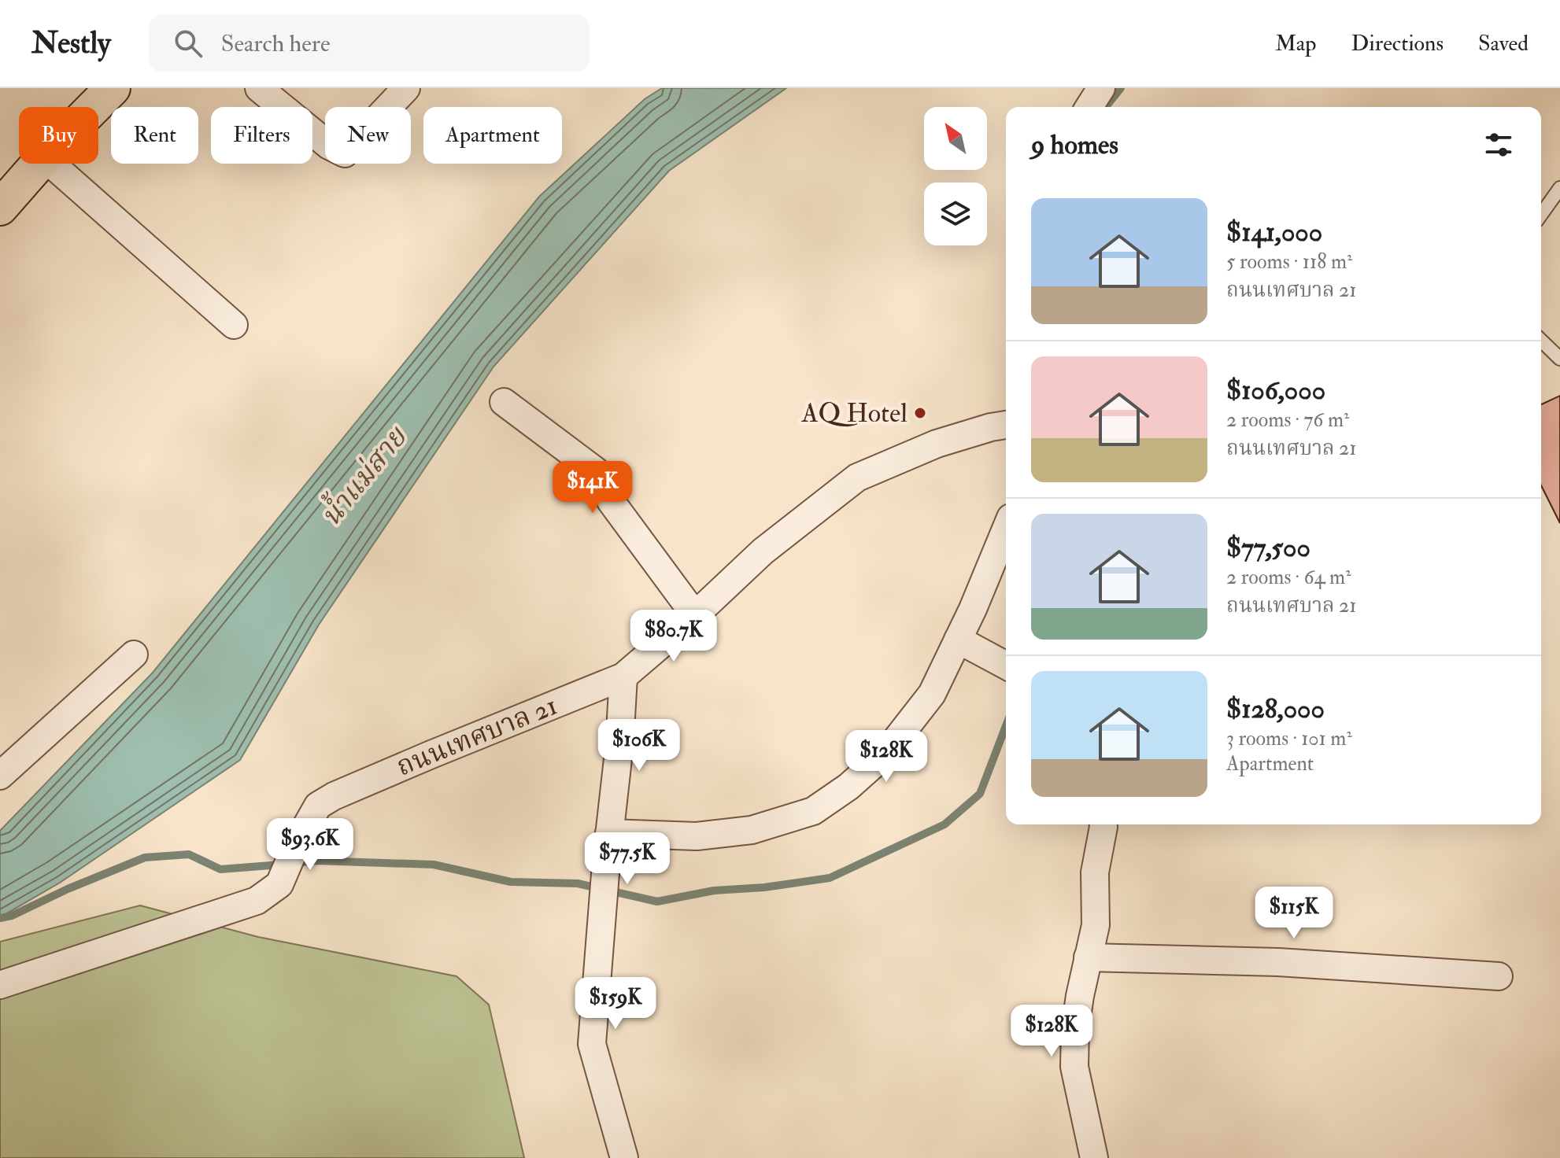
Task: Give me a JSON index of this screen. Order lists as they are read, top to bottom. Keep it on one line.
{"streets":{"street":["ถนนเทศบาล 21"]},"water":["น้ำแม่สาย"],"places":["AQ Hotel"],"north":"top left","page":{"header":"Nestly","search":"Search here","nav":["Map","Directions","Saved"],"chip":["Buy","Rent","Filters","New","Apartment"],"heading":"9 homes","list":[{"name":"$141,000","note":"5 rooms · 118 m² · ถนนเทศบาล 21"},{"name":"$106,000","note":"2 rooms · 76 m² · ถนนเทศบาล 21"},{"name":"$77,500","note":"2 rooms · 64 m² · ถนนเทศบาล 21"},{"name":"$128,000","note":"3 rooms · 101 m² · Apartment"}],"price":["$141K","$80.7K","$106K","$128K","$93.6K","$77.5K","$115K","$159K","$128K"]}}
